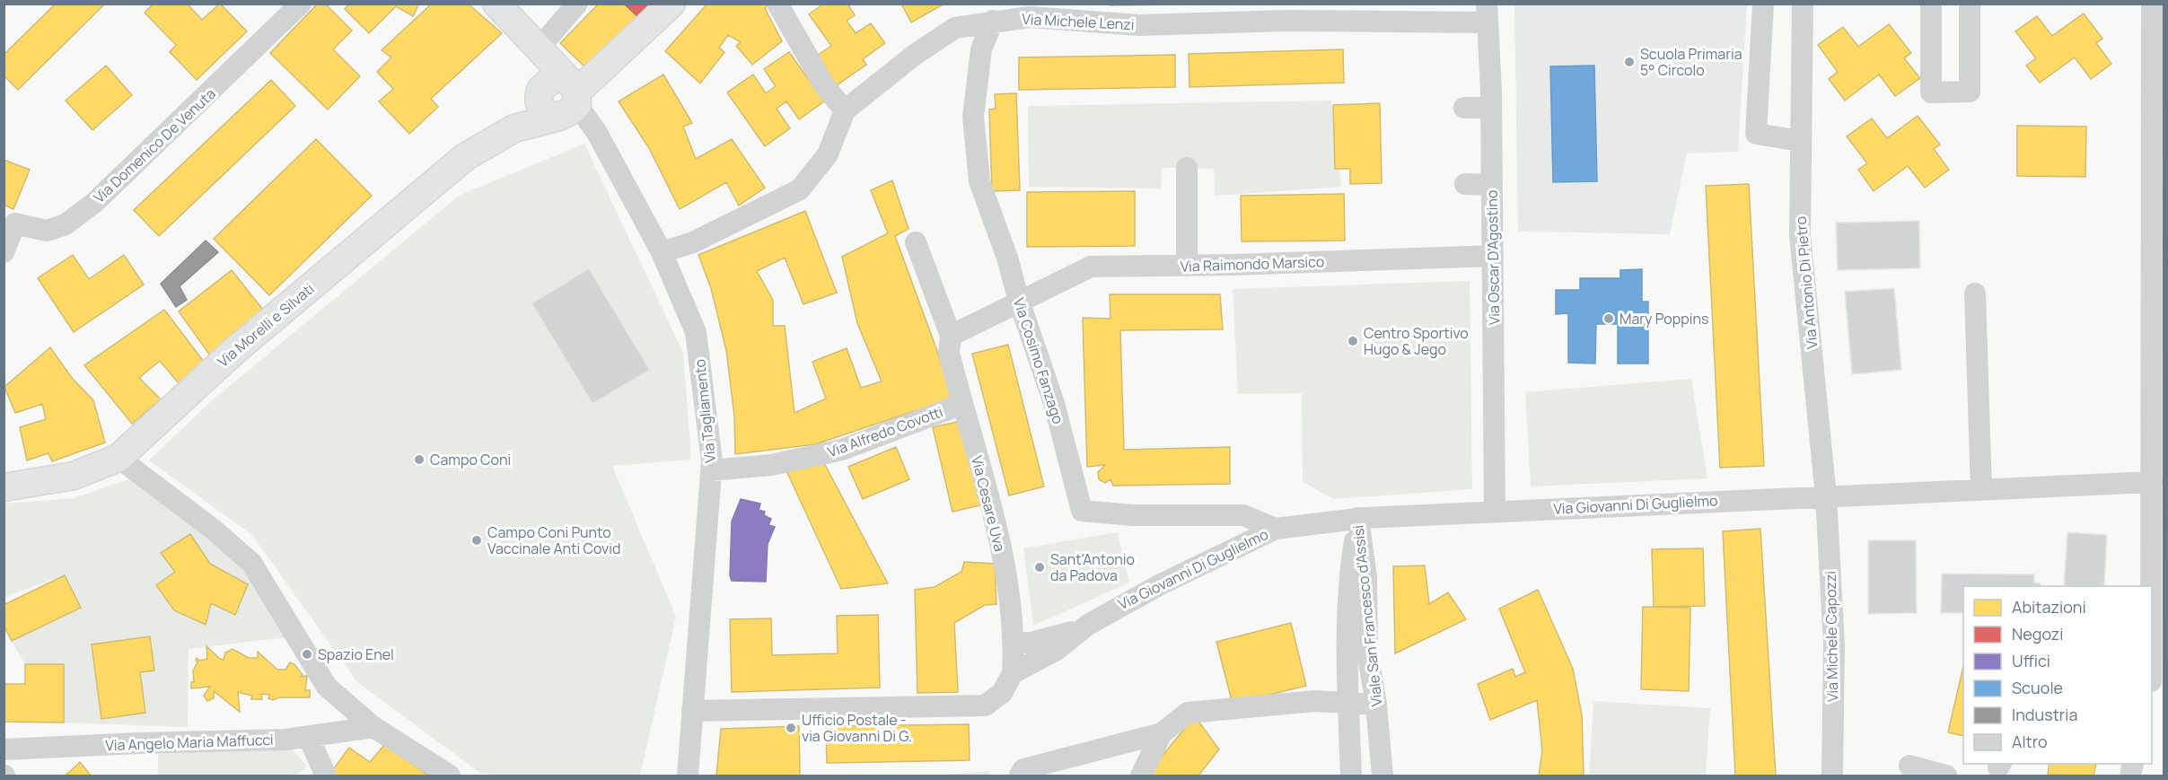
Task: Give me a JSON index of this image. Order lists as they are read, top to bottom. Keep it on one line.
{"streets":{"main road":["Via Morelli e Silvati"],"street":["Via Michele Lenzi","Via Domenico De Venuta","Via Oscar D'Agostino","Via Raimondo Marsico","Via Antonio Di Pietro","Via Cosimo Fanzago","Via Tagliamento","Via Alfredo Covotti","Via Cesare Uva","Via Giovanni Di Guglielmo","Viale San Francesco d'Assisi","Via Michele Capozzi","Via Angelo Maria Maffucci"]},"crossings":[["Via Michele Lenzi","Via Oscar D'Agostino"],["Via Michele Lenzi","Via Cosimo Fanzago"],["Via Oscar D'Agostino","Via Raimondo Marsico"],["Via Oscar D'Agostino","Via Giovanni Di Guglielmo"],["Via Raimondo Marsico","Via Cosimo Fanzago"],["Via Antonio Di Pietro","Via Giovanni Di Guglielmo"],["Via Antonio Di Pietro","Via Michele Capozzi"],["Via Morelli e Silvati","Via Tagliamento"],["Via Cosimo Fanzago","Via Giovanni Di Guglielmo"],["Via Tagliamento","Via Alfredo Covotti"],["Via Tagliamento","Via Giovanni Di Guglielmo"],["Via Alfredo Covotti","Via Cesare Uva"],["Via Cesare Uva","Via Giovanni Di Guglielmo"],["Via Giovanni Di Guglielmo","Viale San Francesco d'Assisi"],["Via Giovanni Di Guglielmo","Via Michele Capozzi"]],"places":["Scuola Primaria 5° Circolo","Mary Poppins","Centro Sportivo Hugo & Jego","Campo Coni","Campo Coni Punto Vaccinale Anti Covid","Sant'Antonio da Padova","Spazio Enel","Ufficio Postale - via Giovanni Di G."],"legend":["Abitazioni","Negozi","Uffici","Scuole","Industria","Altro"]}
